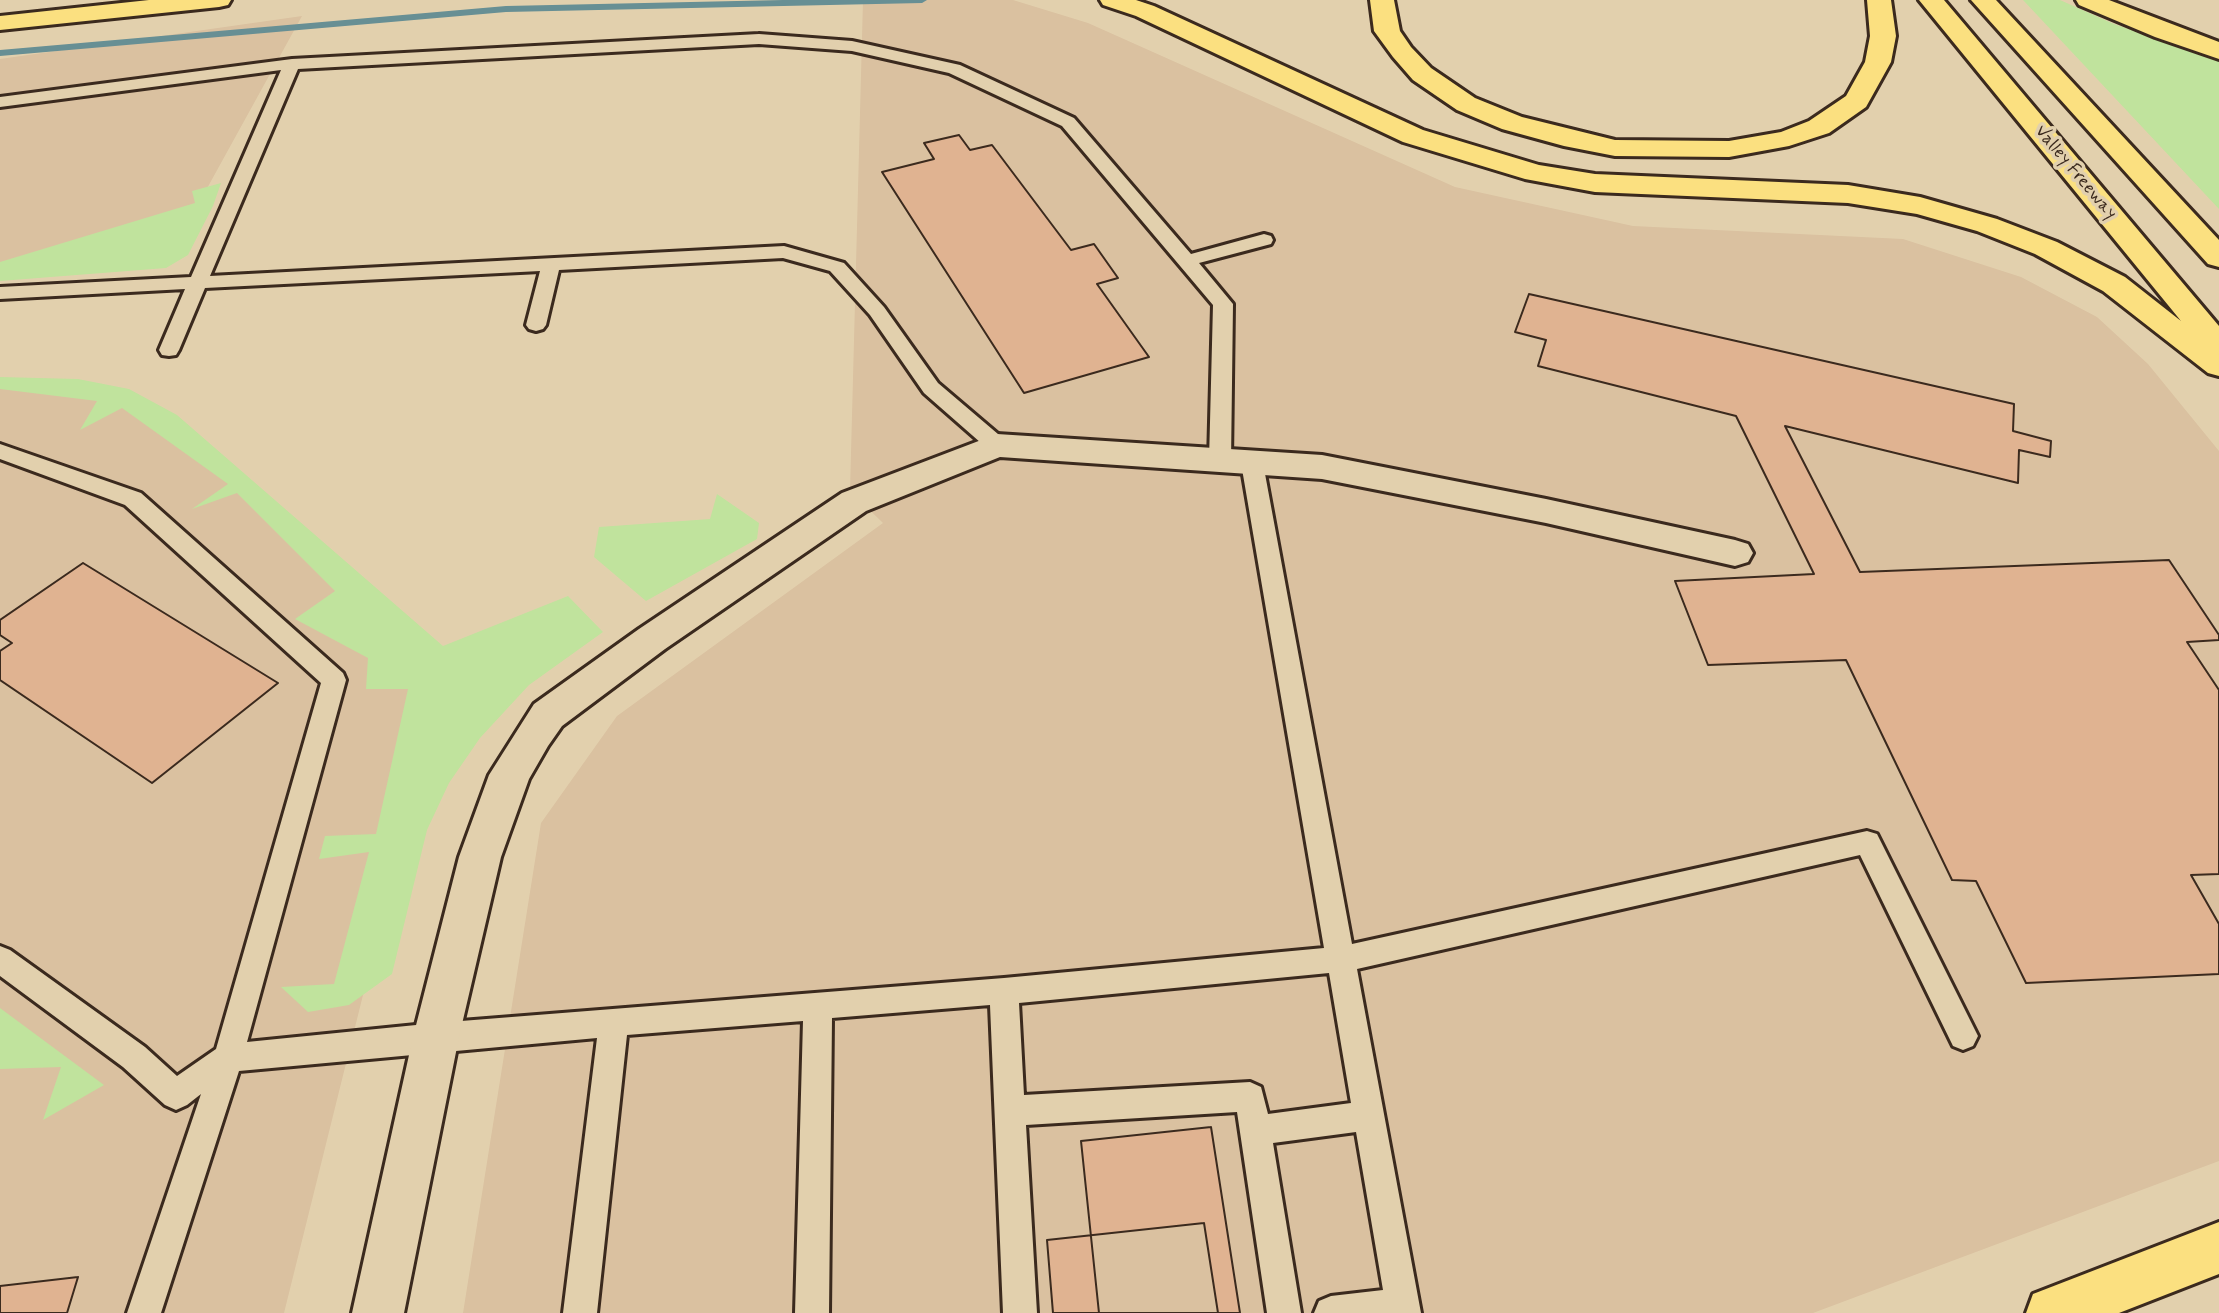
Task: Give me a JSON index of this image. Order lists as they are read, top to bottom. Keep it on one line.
{"streets":{"main road":["Valley Freeway"]}}
